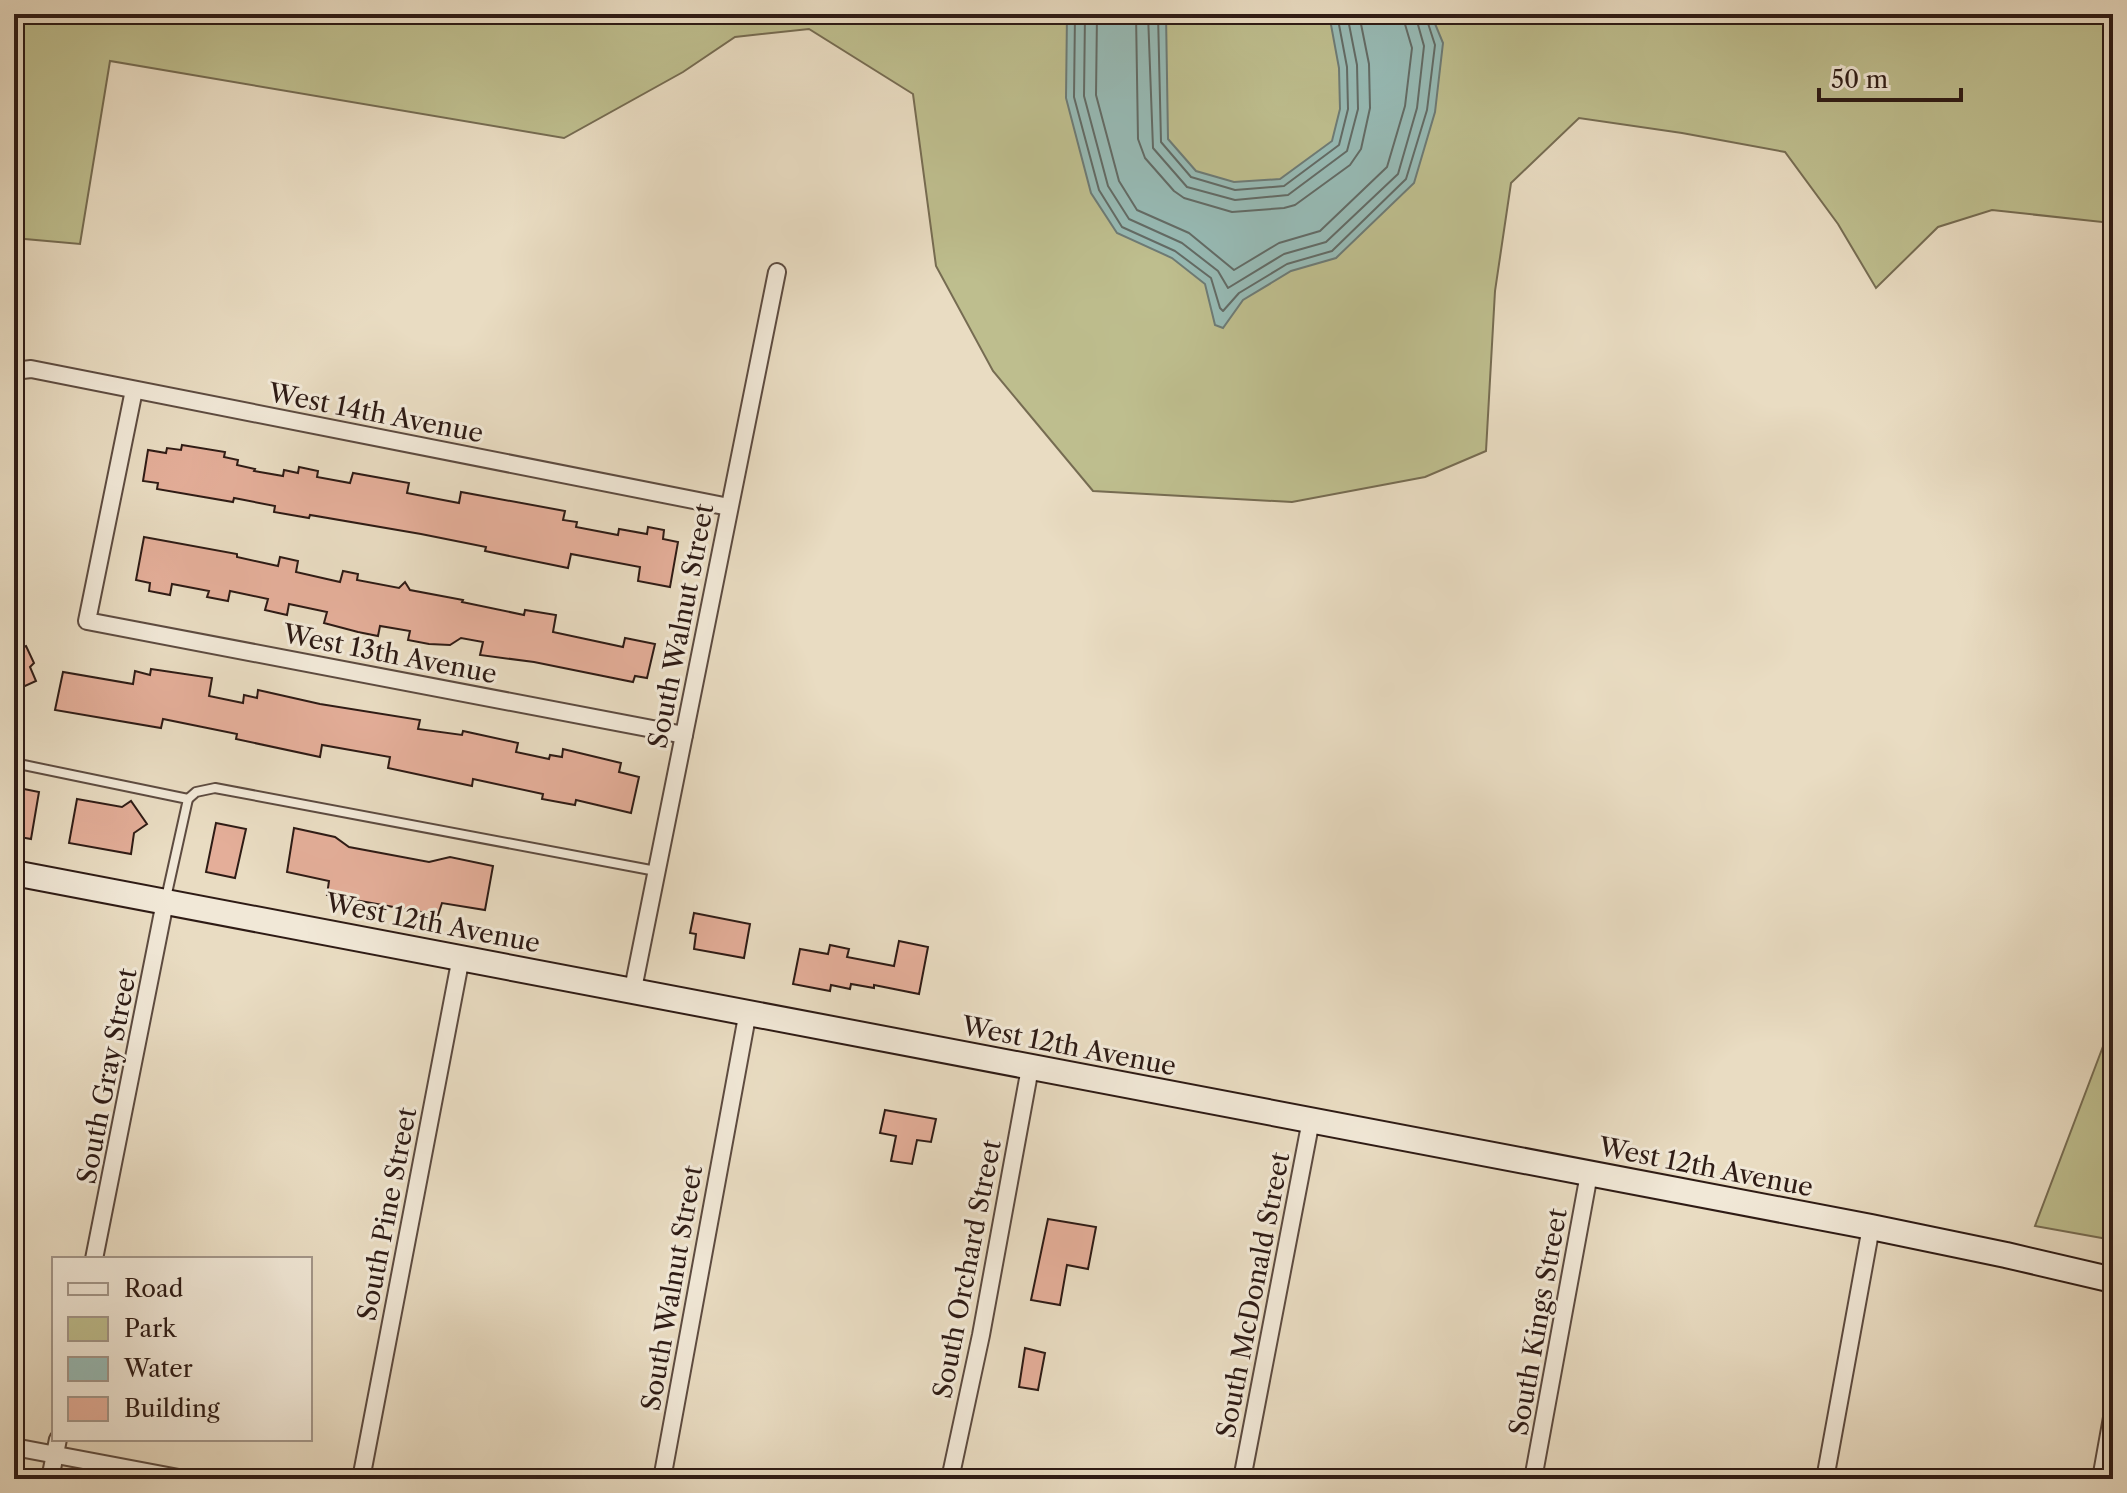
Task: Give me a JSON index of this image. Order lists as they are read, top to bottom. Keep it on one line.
{"streets":{"main road":["West 12th Avenue"],"street":["West 14th Avenue","South Walnut Street","West 13th Avenue","South Gray Street","South Pine Street","South Orchard Street","South McDonald Street","South Kings Street"]},"crossings":[["West 14th Avenue","South Walnut Street"],["West 14th Avenue","West 13th Avenue"],["South Walnut Street","West 13th Avenue"],["South Walnut Street","West 12th Avenue"],["West 12th Avenue","South Gray Street"],["West 12th Avenue","South Pine Street"],["West 12th Avenue","South Orchard Street"],["West 12th Avenue","South McDonald Street"],["West 12th Avenue","South Kings Street"]],"legend":["Road","Park","Water","Building"],"scale_bar":"50 m"}
